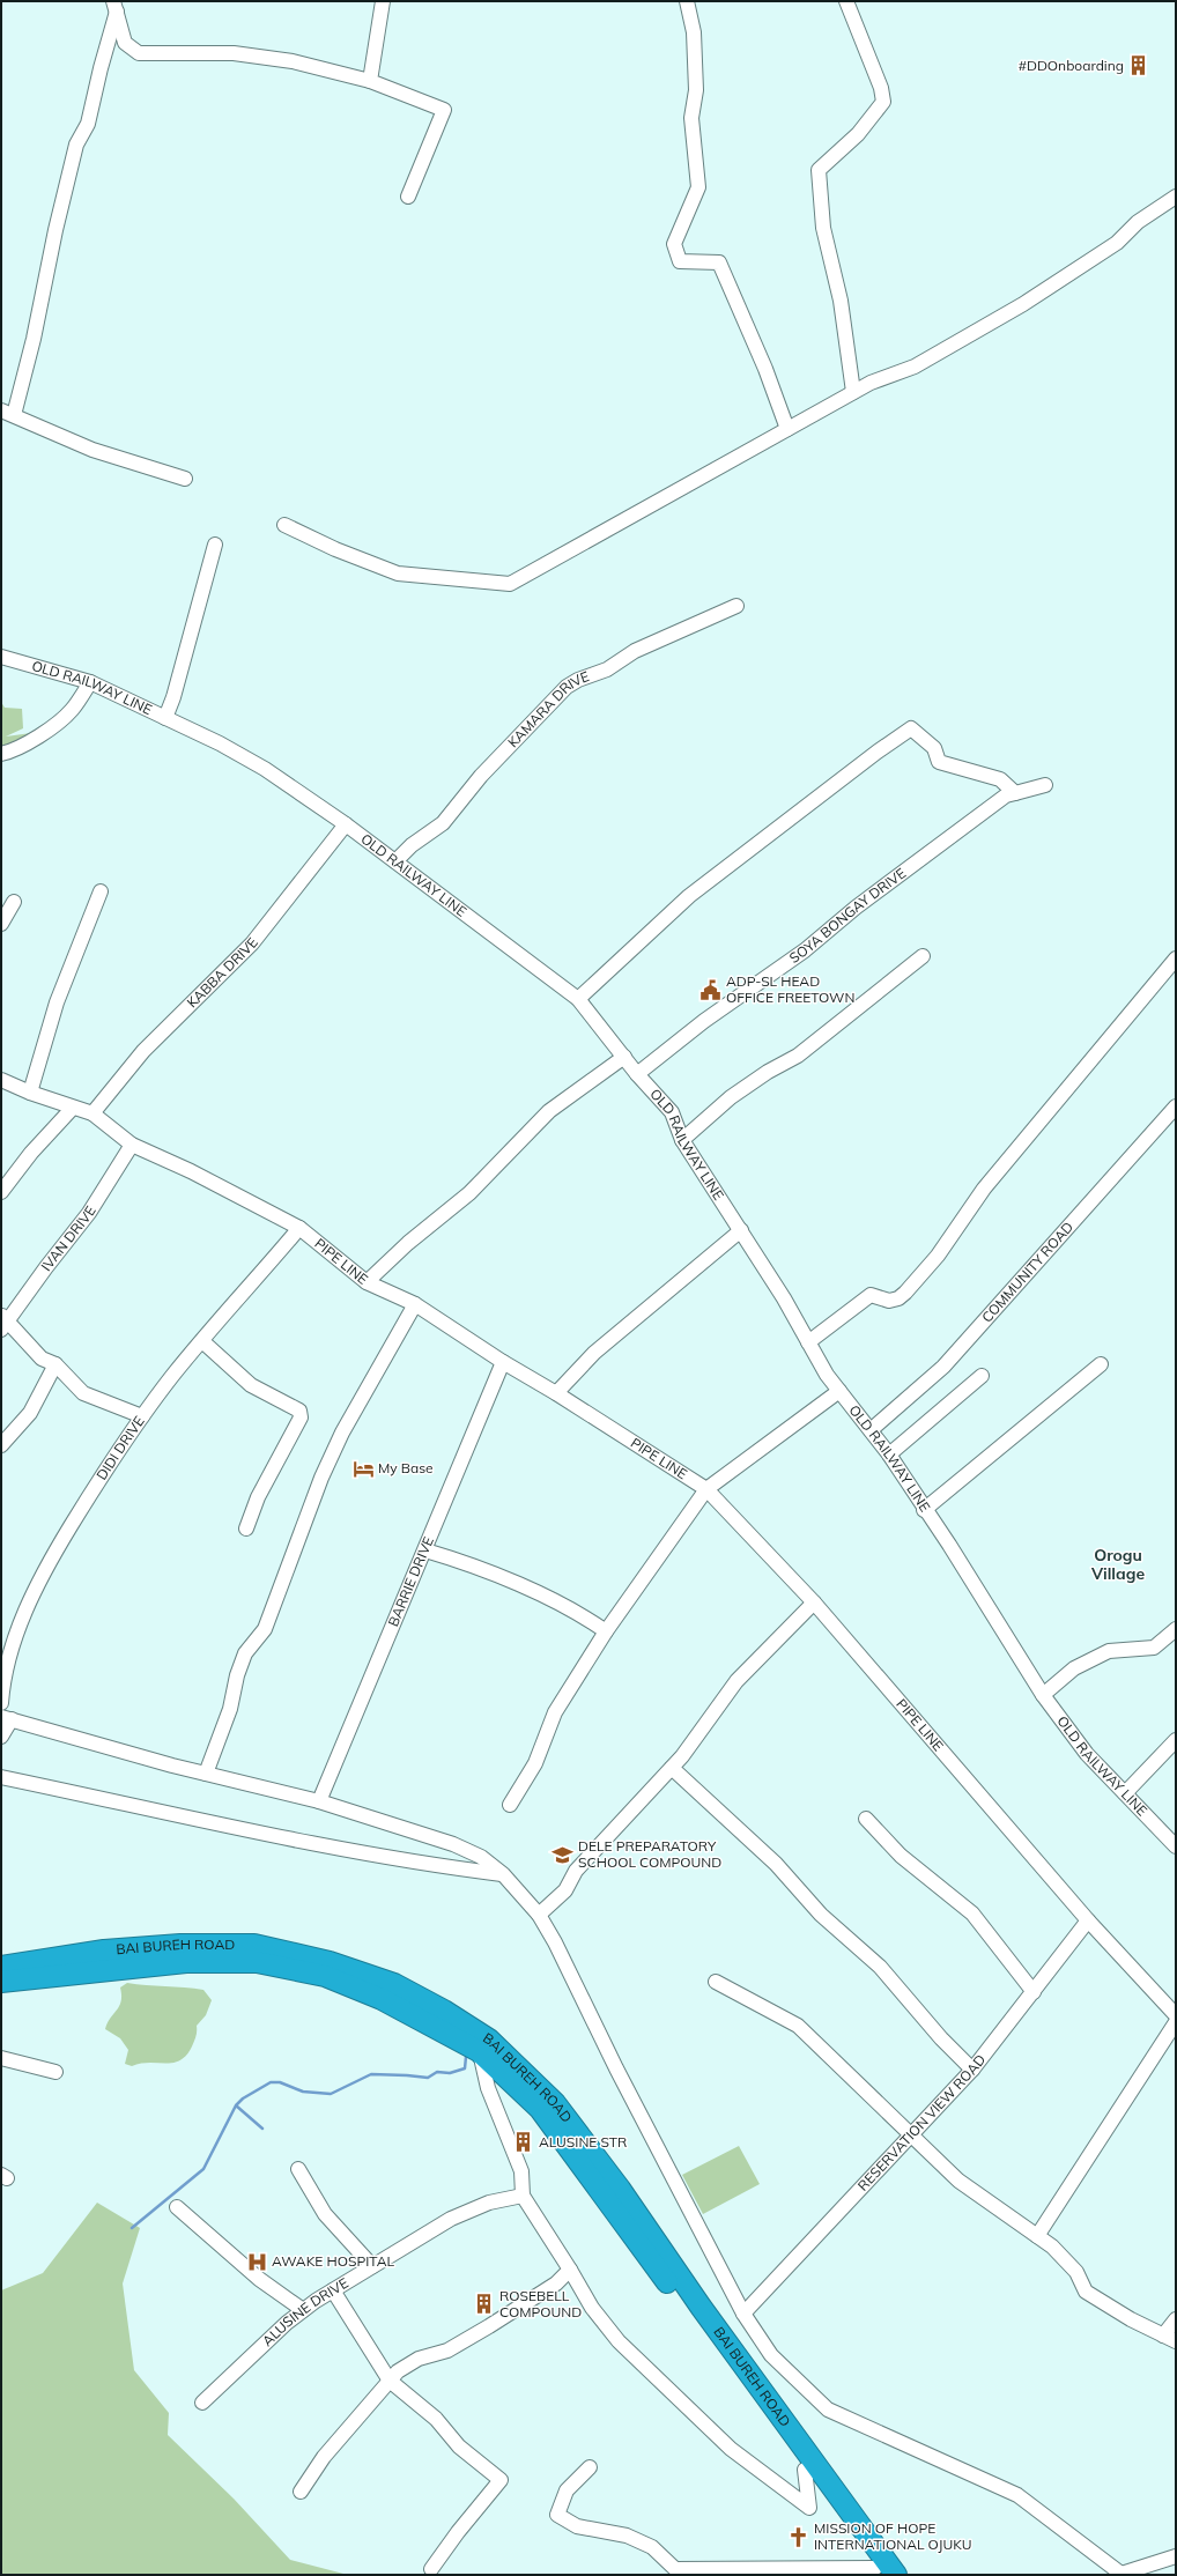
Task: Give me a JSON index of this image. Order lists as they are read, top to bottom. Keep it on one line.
{"streets":{"highway":["BAI BUREH ROAD"],"street":["OLD RAILWAY LINE","KAMARA DRIVE","SOYA BONGAY DRIVE","KABBA DRIVE","IVAN DRIVE","PIPE LINE","COMMUNITY ROAD","DIDI DRIVE","BARRIE DRIVE","RESERVATION VIEW ROAD","ALUSINE DRIVE"]},"crossings":[["OLD RAILWAY LINE","KAMARA DRIVE"],["OLD RAILWAY LINE","SOYA BONGAY DRIVE"],["OLD RAILWAY LINE","KABBA DRIVE"],["OLD RAILWAY LINE","COMMUNITY ROAD"],["KABBA DRIVE","PIPE LINE"],["IVAN DRIVE","PIPE LINE"],["PIPE LINE","DIDI DRIVE"],["PIPE LINE","BARRIE DRIVE"],["PIPE LINE","RESERVATION VIEW ROAD"]],"districts":["Orogu Village"],"places":{"building":["#DDOnboarding","ALUSINE STR","ROSEBELL COMPOUND"],"public building":["ADP-SL HEAD OFFICE FREETOWN"],"hotel":["My Base"],"school or university":["DELE PREPARATORY SCHOOL COMPOUND"],"hospital":["AWAKE HOSPITAL"],"church":["MISSION OF HOPE INTERNATIONAL OJUKU"]}}
